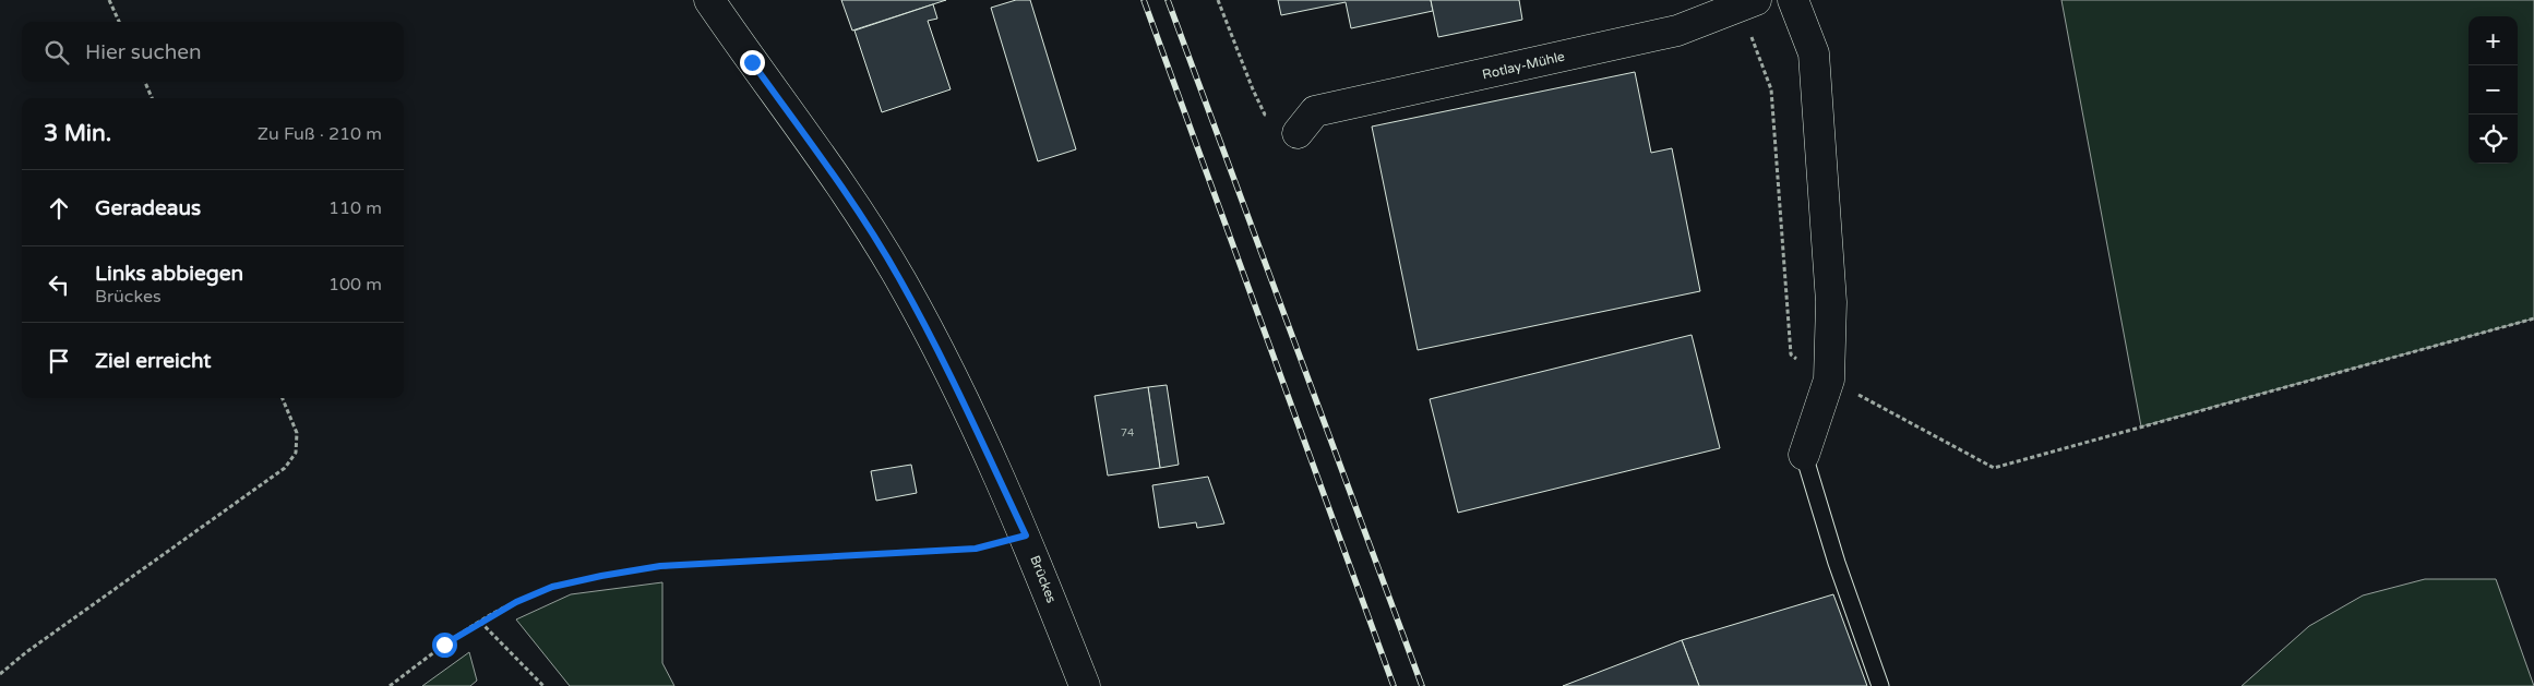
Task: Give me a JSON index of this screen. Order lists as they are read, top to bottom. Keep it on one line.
{"streets":{"street":["Rotlay-Mühle","Brückes"]},"house_numbers":["74"],"page":{"map_buttons":["+","−"],"search":"Hier suchen","heading":["3 Min.","Zu Fuß · 210 m"],"list":[["Geradeaus","110 m"],["Links abbiegen","Brückes","100 m"],"Ziel erreicht"]}}
